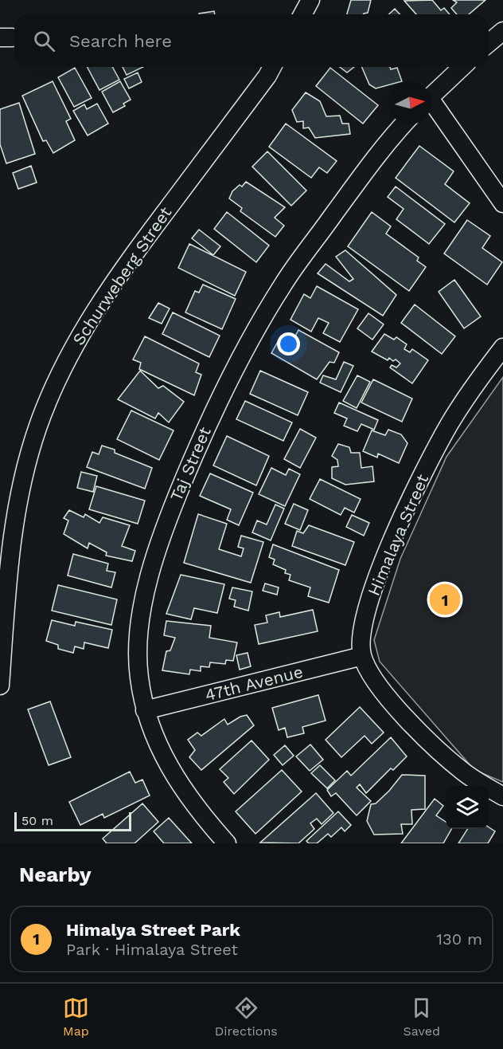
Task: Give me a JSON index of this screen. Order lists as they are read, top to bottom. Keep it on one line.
{"streets":{"street":["Schurweberg Street","Taj Street","Himalaya Street","47th Avenue"]},"crossings":[["Taj Street","47th Avenue"],["Himalaya Street","47th Avenue"]],"scale_bar":"50 m","north":"right","page":{"search":"Search here","pins":"1","scale":"50 m","heading":"Nearby","list":[{"mark":"1","name":"Himalya Street Park","note":"Park · Himalaya Street","value":"130 m"}],"nav":["Map","Directions","Saved"]}}
